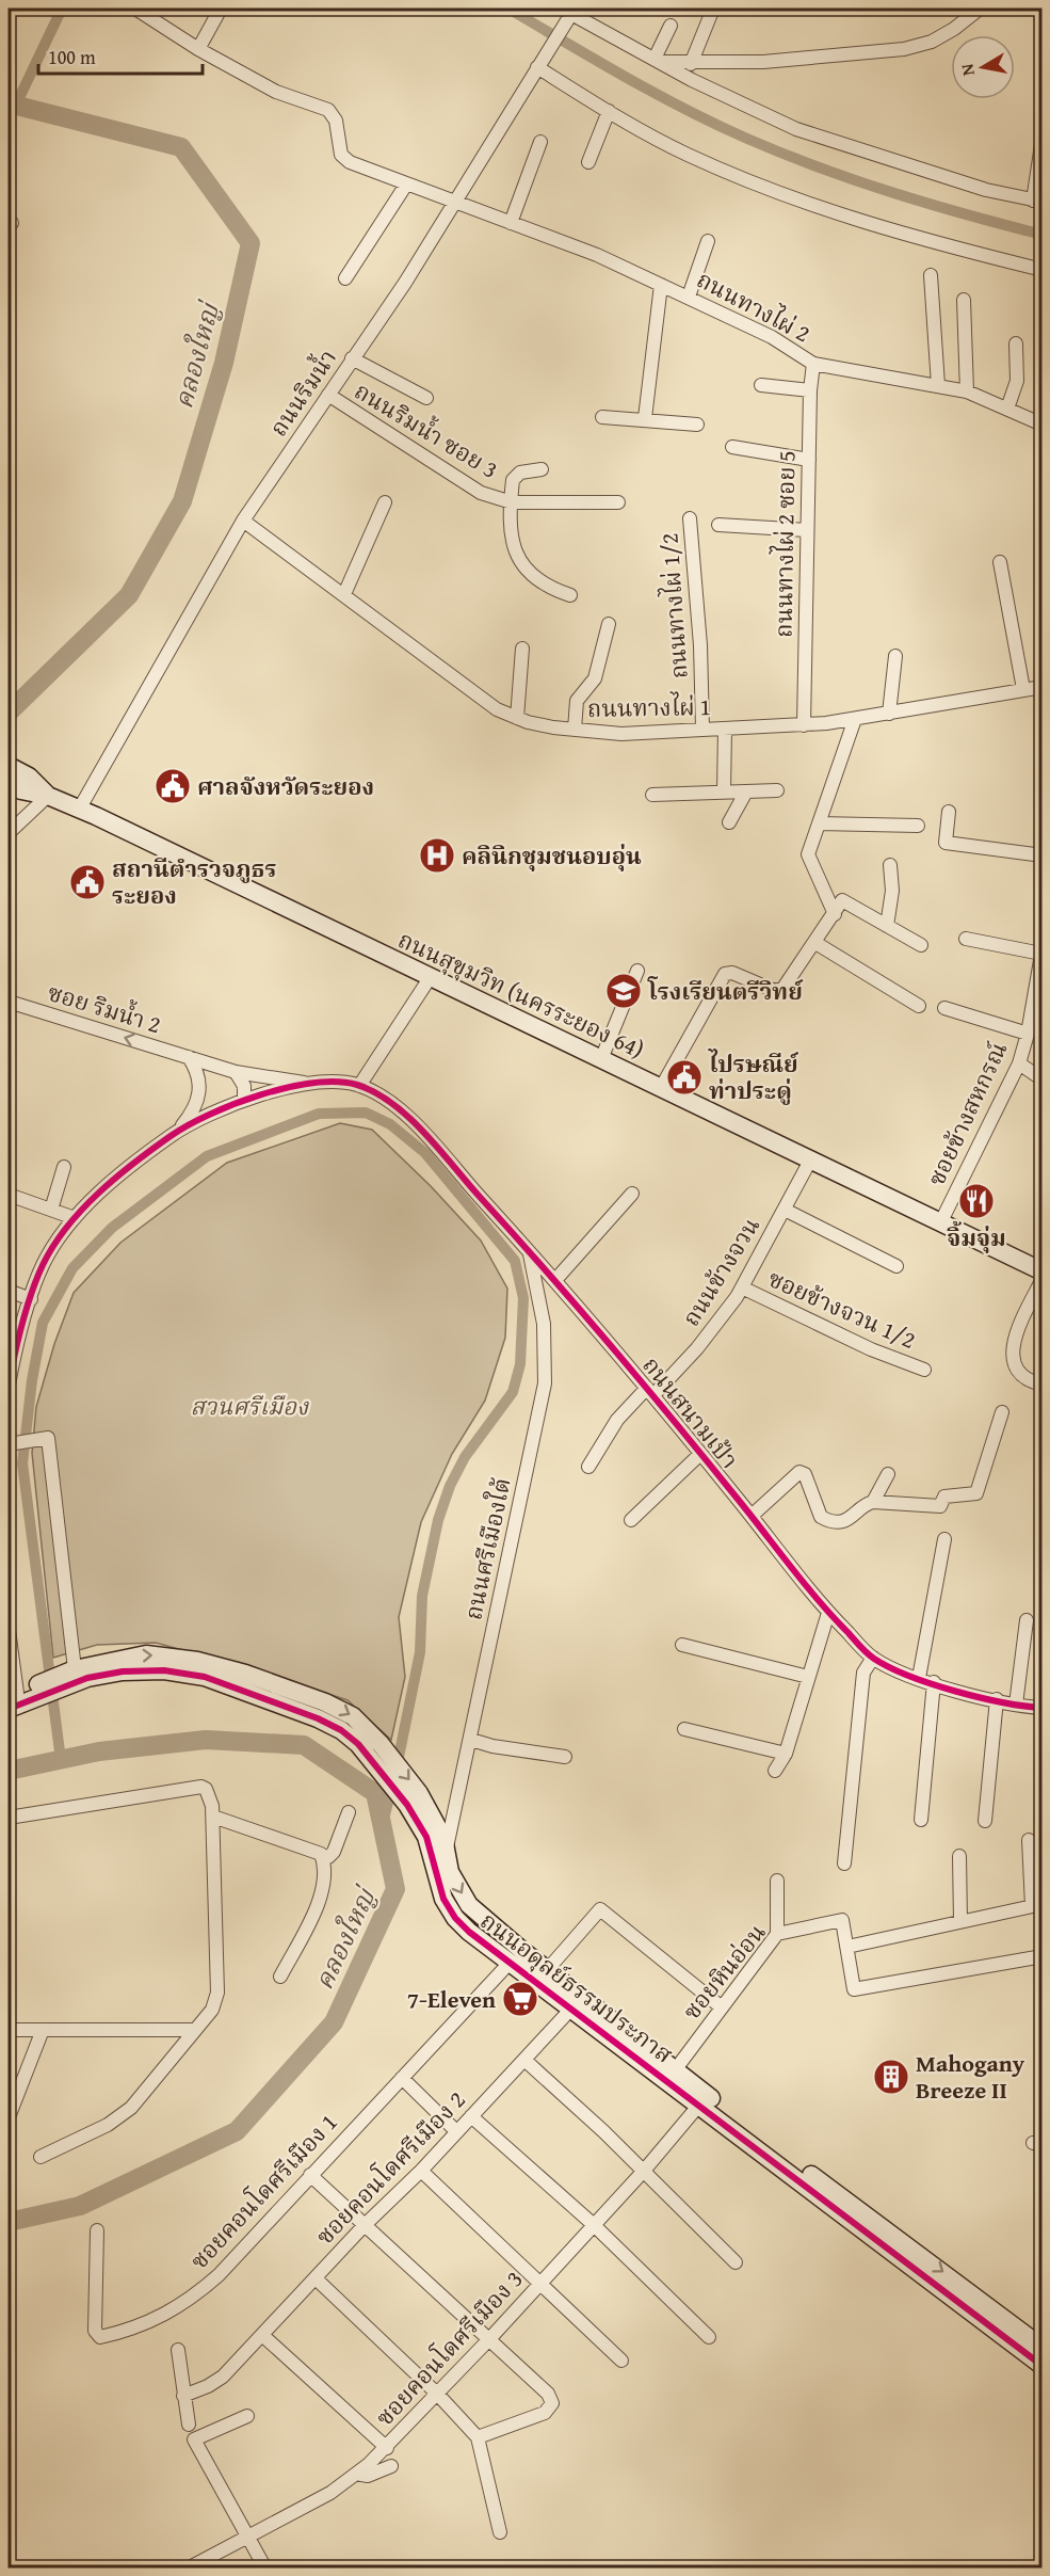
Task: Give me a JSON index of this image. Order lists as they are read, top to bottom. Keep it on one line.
{"streets":{"street":["ถนนทางไผ่ 2","ถนนริมน้ำ","ถนนริมน้ำ ซอย 3","ถนนทางไผ่ 2 ซอย 5","ถนนทางไผ่ 1/2","ถนนทางไผ่ 1","ถนนสุขุมวิท (นครระยอง 64)","ซอย ริมน้ำ 2","ซอยข้างสหกรณ์","ถนนข้างจวน","ซอยข้างจวน 1/2","ถนนสนามเป้า","ถนนศรีเมืองใต้","ซอยหินอ่อน","ถนนอดุลย์ธรรมประภาส","ซอยคอนโดศรีเมือง 2","ซอยคอนโดศรีเมือง 1","ซอยคอนโดศรีเมือง 3"]},"crossings":[["ถนนทางไผ่ 2","ถนนริมน้ำ"],["ถนนทางไผ่ 2","ถนนทางไผ่ 2 ซอย 5"],["ถนนริมน้ำ","ถนนริมน้ำ ซอย 3"],["ถนนริมน้ำ","ถนนทางไผ่ 1"],["ถนนริมน้ำ","ถนนสุขุมวิท (นครระยอง 64)"],["ถนนทางไผ่ 2 ซอย 5","ถนนทางไผ่ 1"],["ถนนทางไผ่ 1/2","ถนนทางไผ่ 1"],["ถนนสุขุมวิท (นครระยอง 64)","ซอยข้างสหกรณ์"],["ถนนสุขุมวิท (นครระยอง 64)","ถนนข้างจวน"],["ซอย ริมน้ำ 2","ถนนสนามเป้า"],["ถนนข้างจวน","ซอยข้างจวน 1/2"],["ถนนข้างจวน","ถนนสนามเป้า"],["ถนนสนามเป้า","ถนนศรีเมืองใต้"],["ถนนศรีเมืองใต้","ถนนอดุลย์ธรรมประภาส"],["ซอยหินอ่อน","ถนนอดุลย์ธรรมประภาส"],["ถนนอดุลย์ธรรมประภาส","ซอยคอนโดศรีเมือง 2"],["ถนนอดุลย์ธรรมประภาส","ซอยคอนโดศรีเมือง 1"],["ถนนอดุลย์ธรรมประภาส","ซอยคอนโดศรีเมือง 3"]],"one_way":["ซอย ริมน้ำ 2"],"water":["คลองใหญ่"],"parks":["สวนศรีเมือง"],"places":{"public building":["ศาลจังหวัดระยอง","สถานีตำรวจภูธร ระยอง","ไปรษณีย์ ท่าประดู่"],"hospital":["คลินิกชุมชนอบอุ่น"],"school or university":["โรงเรียนตรีวิทย์"],"restaurant":["จิ้มจุ่ม"],"supermarket":["7-Eleven"],"building":["Mahogany Breeze II"]},"scale_bar":"100 m","north":"left"}
